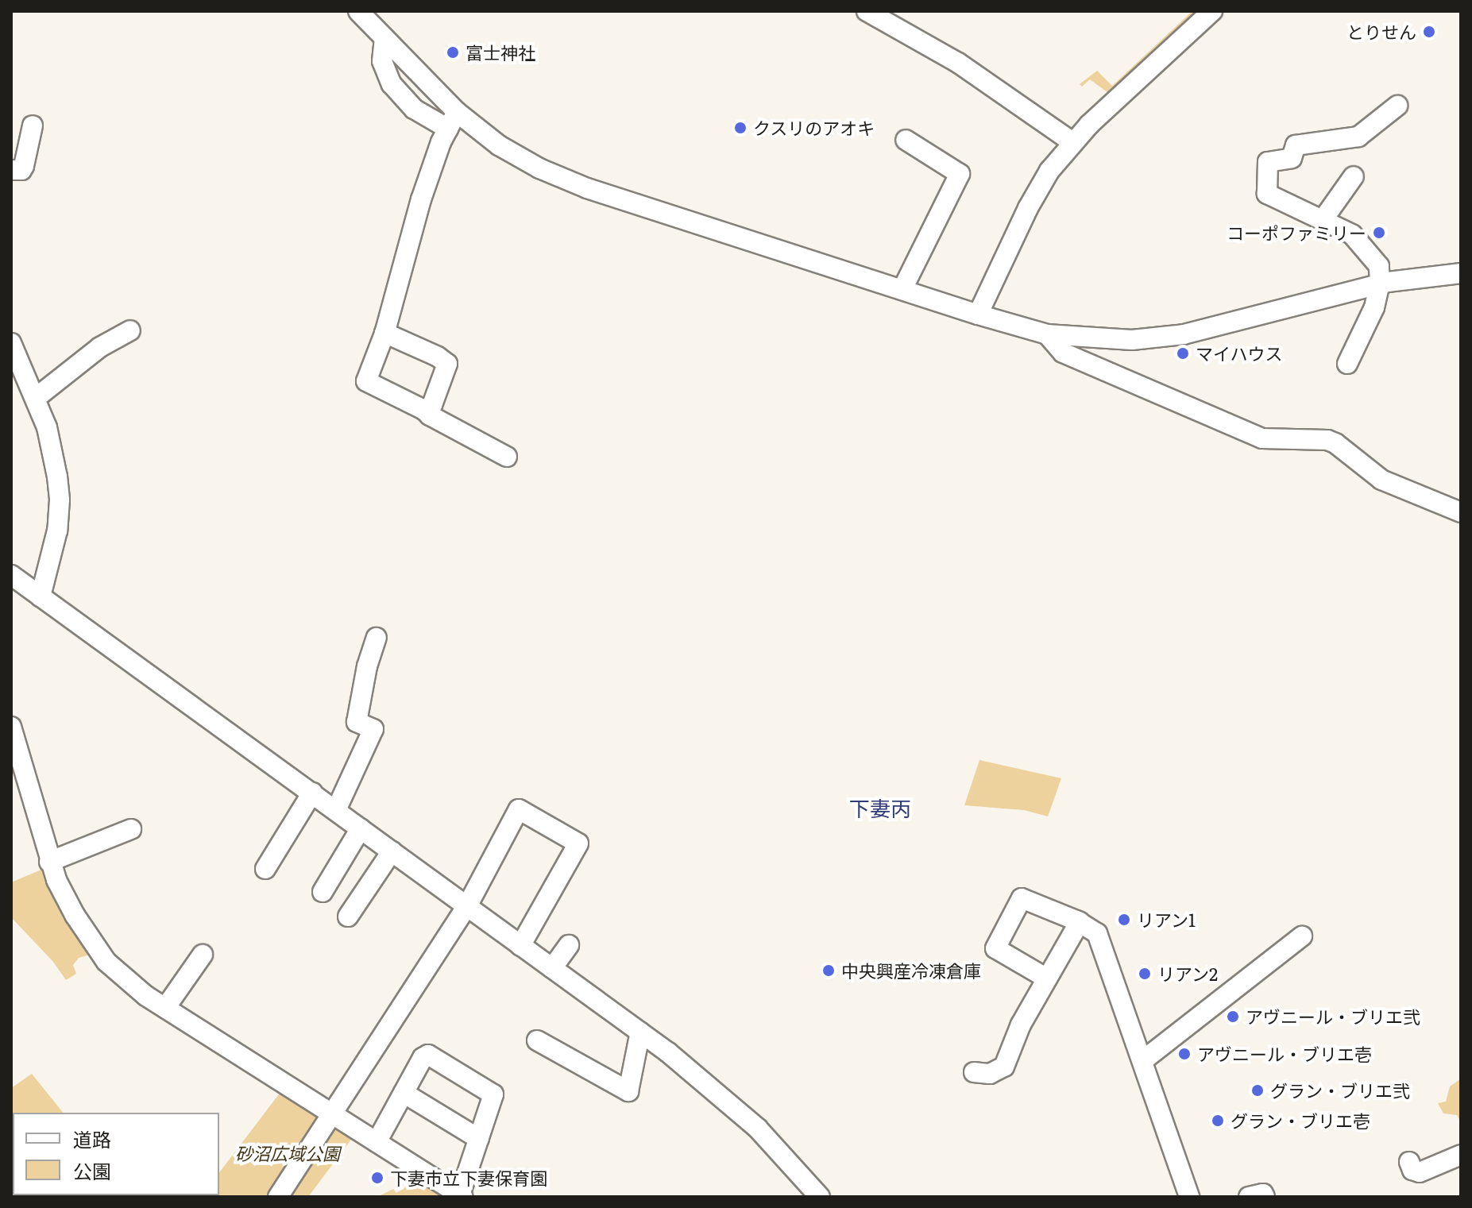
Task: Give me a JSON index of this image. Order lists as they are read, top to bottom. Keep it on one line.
{"districts":["下妻丙"],"parks":["砂沼広域公園"],"places":["とりせん","富士神社","クスリのアオキ","コーポファミリー","マイハウス","リアン1","中央興産冷凍倉庫","リアン2","アヴニール・ブリエ弐","アヴニール・ブリエ壱","グラン・ブリエ弐","グラン・ブリエ壱","下妻市立下妻保育園"],"legend":["道路","公園"]}
